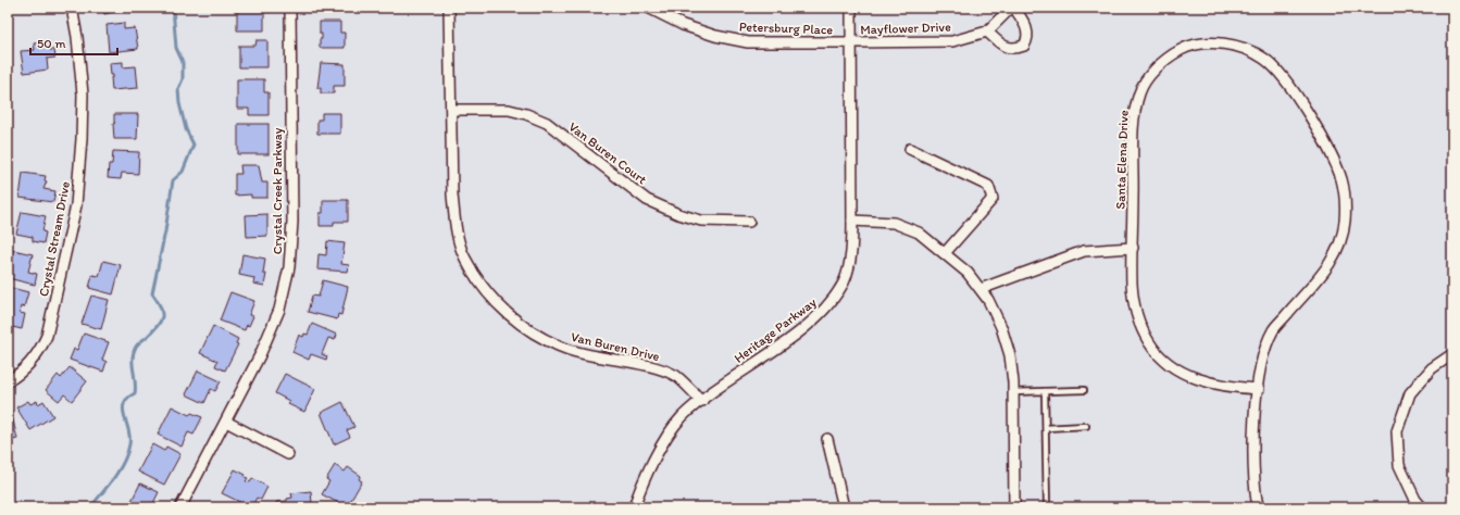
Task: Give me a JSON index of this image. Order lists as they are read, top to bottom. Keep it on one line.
{"streets":{"street":["Petersburg Place","Mayflower Drive","Van Buren Court","Santa Elena Drive","Crystal Creek Parkway","Crystal Stream Drive","Heritage Parkway","Van Buren Drive"]},"crossings":[["Petersburg Place","Mayflower Drive"],["Petersburg Place","Heritage Parkway"],["Mayflower Drive","Heritage Parkway"],["Van Buren Court","Van Buren Drive"],["Heritage Parkway","Van Buren Drive"]],"scale_bar":"50 m"}
